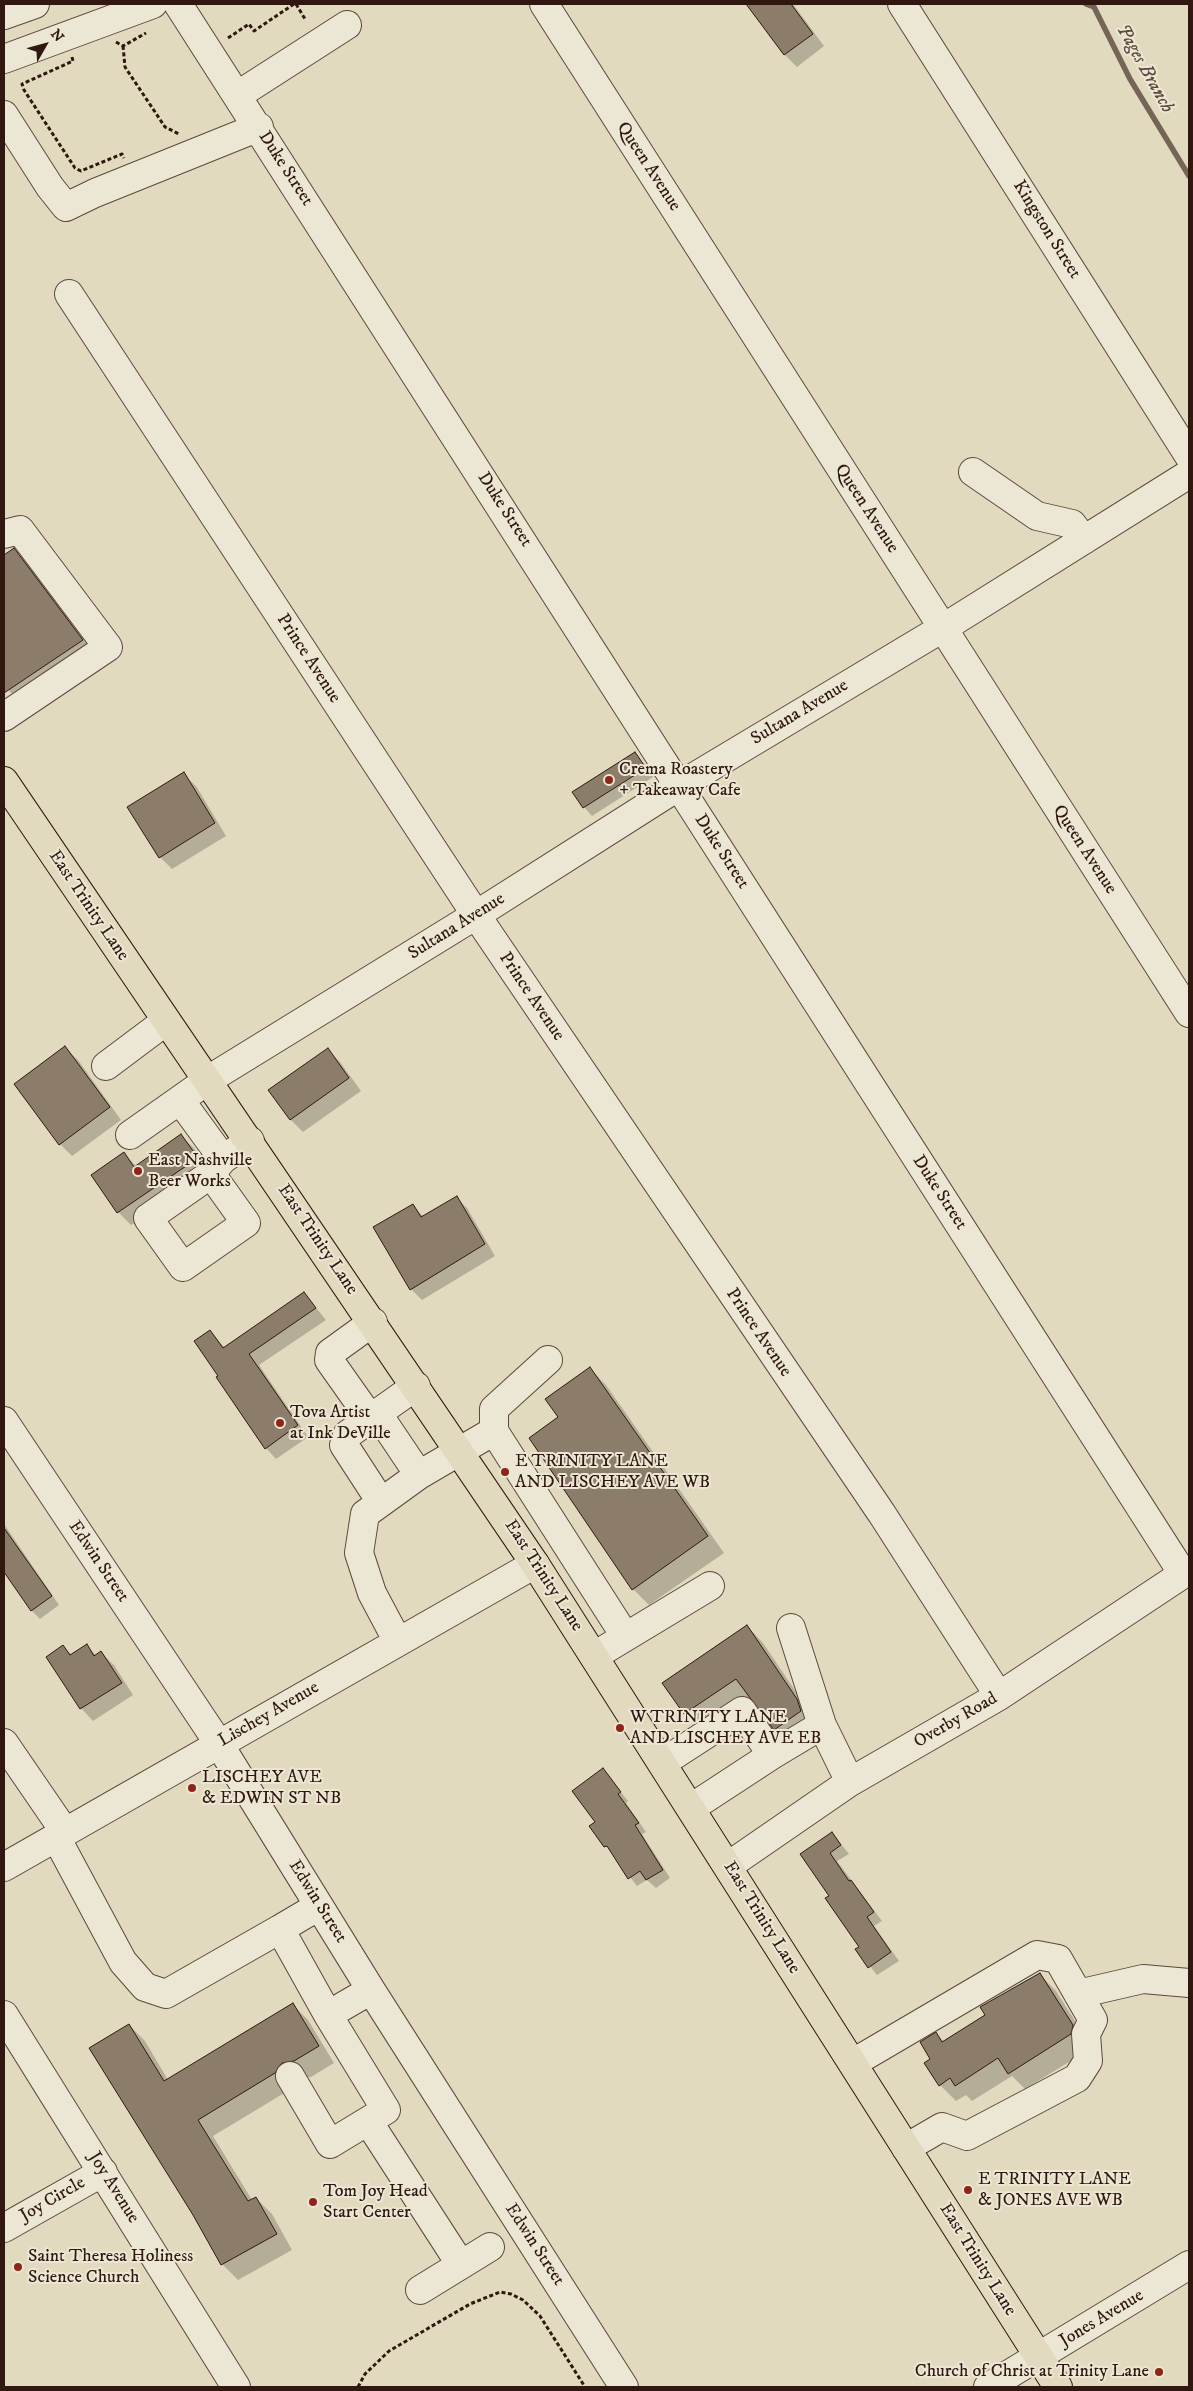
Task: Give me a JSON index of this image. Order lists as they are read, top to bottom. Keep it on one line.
{"streets":{"main road":["East Trinity Lane"],"street":["Queen Avenue","Duke Street","Kingston Street","Prince Avenue","Sultana Avenue","Edwin Street","Lischey Avenue","Overby Road","Joy Avenue","Joy Circle","Jones Avenue"]},"crossings":[["Queen Avenue","Sultana Avenue"],["Duke Street","Sultana Avenue"],["Duke Street","Overby Road"],["Prince Avenue","Sultana Avenue"],["Prince Avenue","Overby Road"],["Sultana Avenue","East Trinity Lane"],["East Trinity Lane","Lischey Avenue"],["East Trinity Lane","Overby Road"],["East Trinity Lane","Jones Avenue"],["Edwin Street","Lischey Avenue"],["Joy Avenue","Joy Circle"]],"water":["Pages Branch"],"places":["Crema Roastery + Takeaway Cafe","East Nashville Beer Works","Tova Artist at Ink DeVille","E TRINITY LANE AND LISCHEY AVE WB","W TRINITY LANE AND LISCHEY AVE EB","LISCHEY AVE & EDWIN ST NB","E TRINITY LANE & JONES AVE WB","Tom Joy Head Start Center","Saint Theresa Holiness Science Church","Church of Christ at Trinity Lane"],"north":"top right"}
